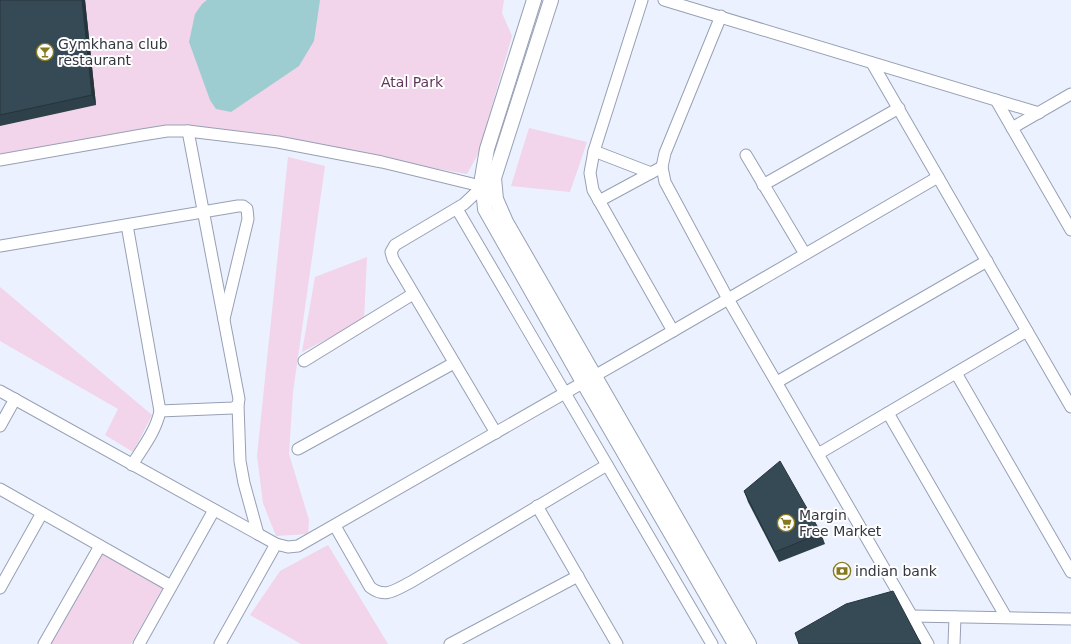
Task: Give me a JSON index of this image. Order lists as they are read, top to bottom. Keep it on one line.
{"parks":["Atal Park"],"places":{"bar":["Gymkhana club restaurant"],"supermarket":["Margin Free Market"],"bank":["indian bank"]}}
